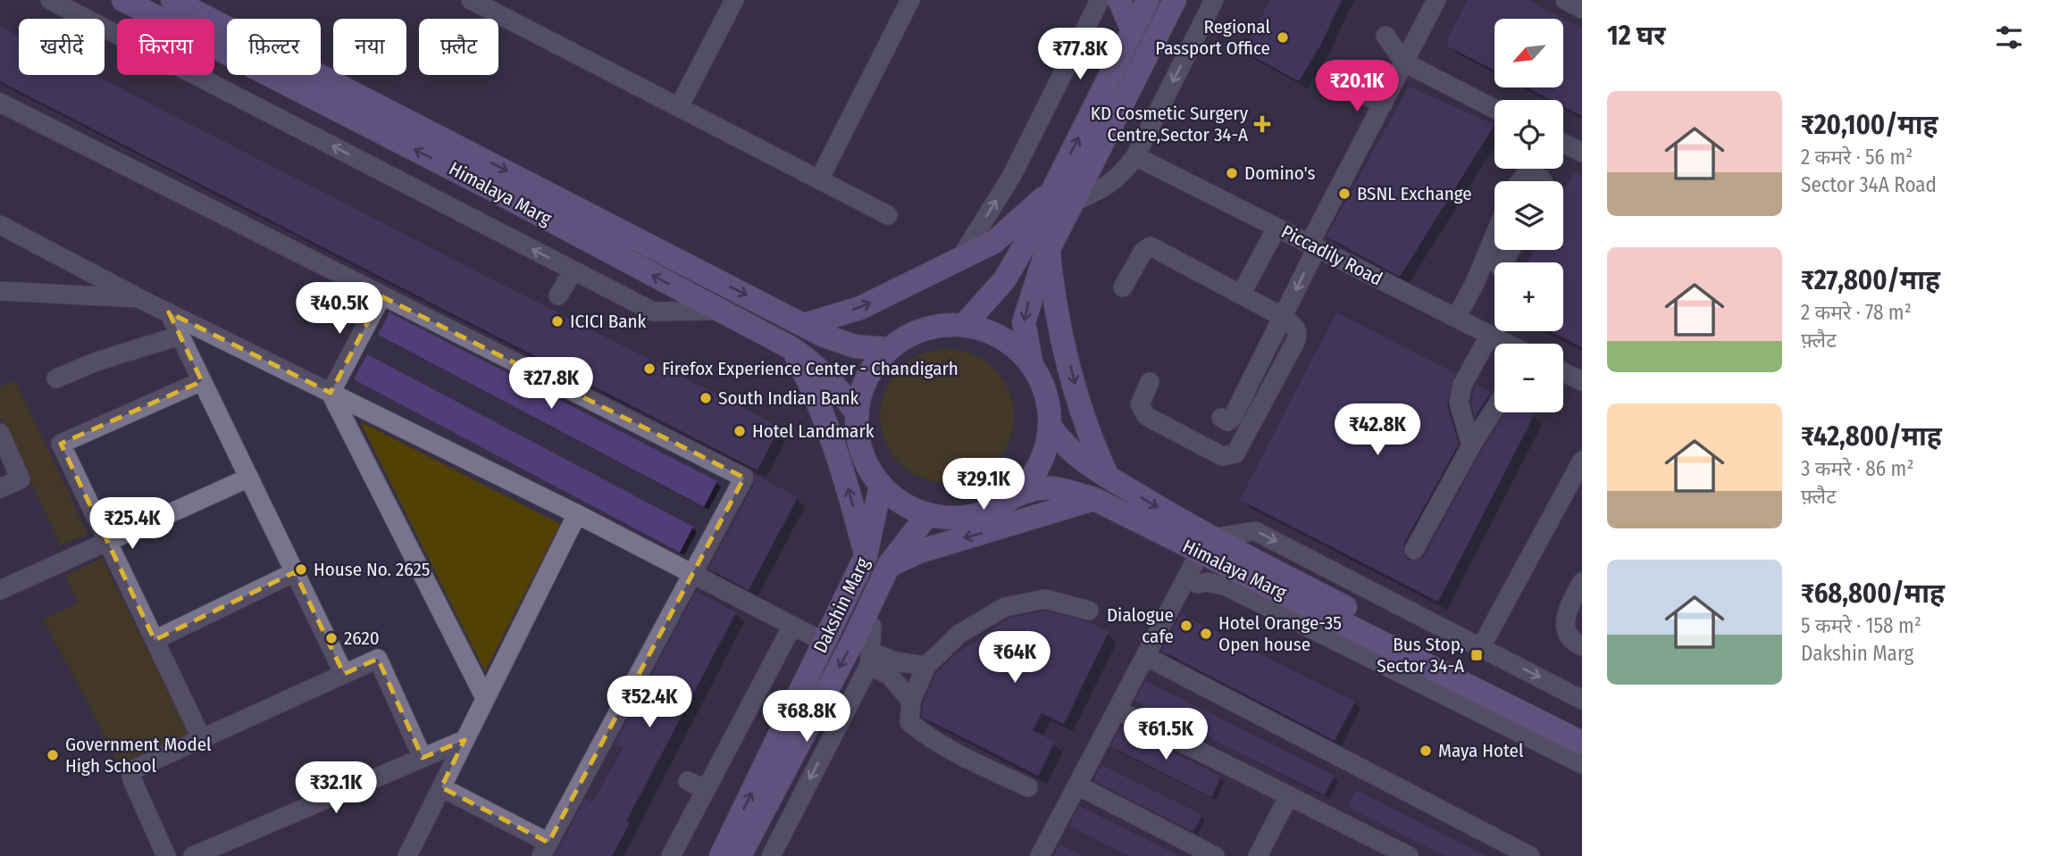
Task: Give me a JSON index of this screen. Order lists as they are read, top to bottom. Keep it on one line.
{"streets":{"main road":["Himalaya Marg","Dakshin Marg"],"street":["Piccadily Road"]},"crossings":[["Himalaya Marg","Dakshin Marg"]],"places":{"other":["Regional Passport Office","Domino's","BSNL Exchange","ICICI Bank","Firefox Experience Center - Chandigarh","South Indian Bank","Hotel Landmark","House No. 2625","Dialogue cafe","Hotel Orange-35 Open house","2620","Maya Hotel","Government Model High School"],"health":["KD Cosmetic Surgery Centre,Sector 34-A"],"transit":["Bus Stop, Sector 34-A"]},"north":"bottom left","page":{"heading":"12 घर","map_buttons":["+","−"],"chip":["खरीदें","किराया","फ़िल्टर","नया","फ़्लैट"],"price":["₹77.8K","₹20.1K","₹40.5K","₹27.8K","₹42.8K","₹29.1K","₹25.4K","₹64K","₹52.4K","₹68.8K","₹61.5K","₹32.1K"],"list":[{"name":"₹20,100/माह","note":"2 कमरे · 56 m² · Sector 34A Road"},{"name":"₹27,800/माह","note":"2 कमरे · 78 m² · फ़्लैट"},{"name":"₹42,800/माह","note":"3 कमरे · 86 m² · फ़्लैट"},{"name":"₹68,800/माह","note":"5 कमरे · 158 m² · Dakshin Marg"}]}}
